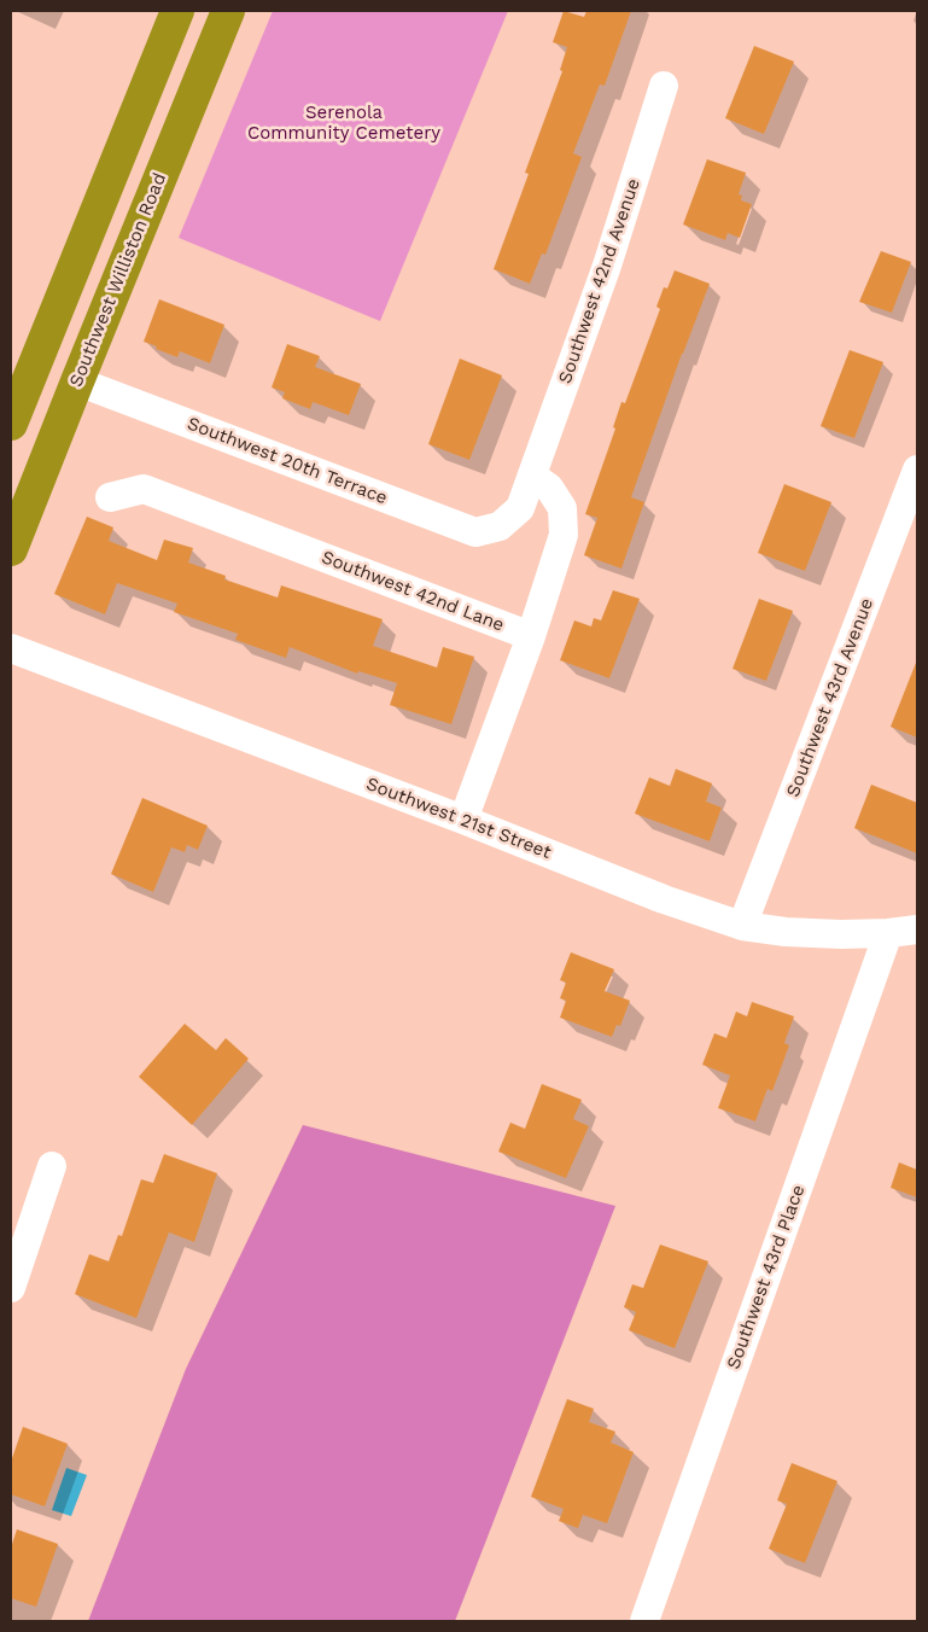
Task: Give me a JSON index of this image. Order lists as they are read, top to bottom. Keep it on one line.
{"streets":{"highway":["Southwest Williston Road"],"street":["Southwest 42nd Avenue","Southwest 20th Terrace","Southwest 42nd Lane","Southwest 43rd Avenue","Southwest 21st Street","Southwest 43rd Place"]},"crossings":[["Southwest Williston Road","Southwest 20th Terrace"],["Southwest 42nd Avenue","Southwest 20th Terrace"],["Southwest 43rd Avenue","Southwest 21st Street"],["Southwest 21st Street","Southwest 43rd Place"]],"parks":["Serenola Community Cemetery"]}
